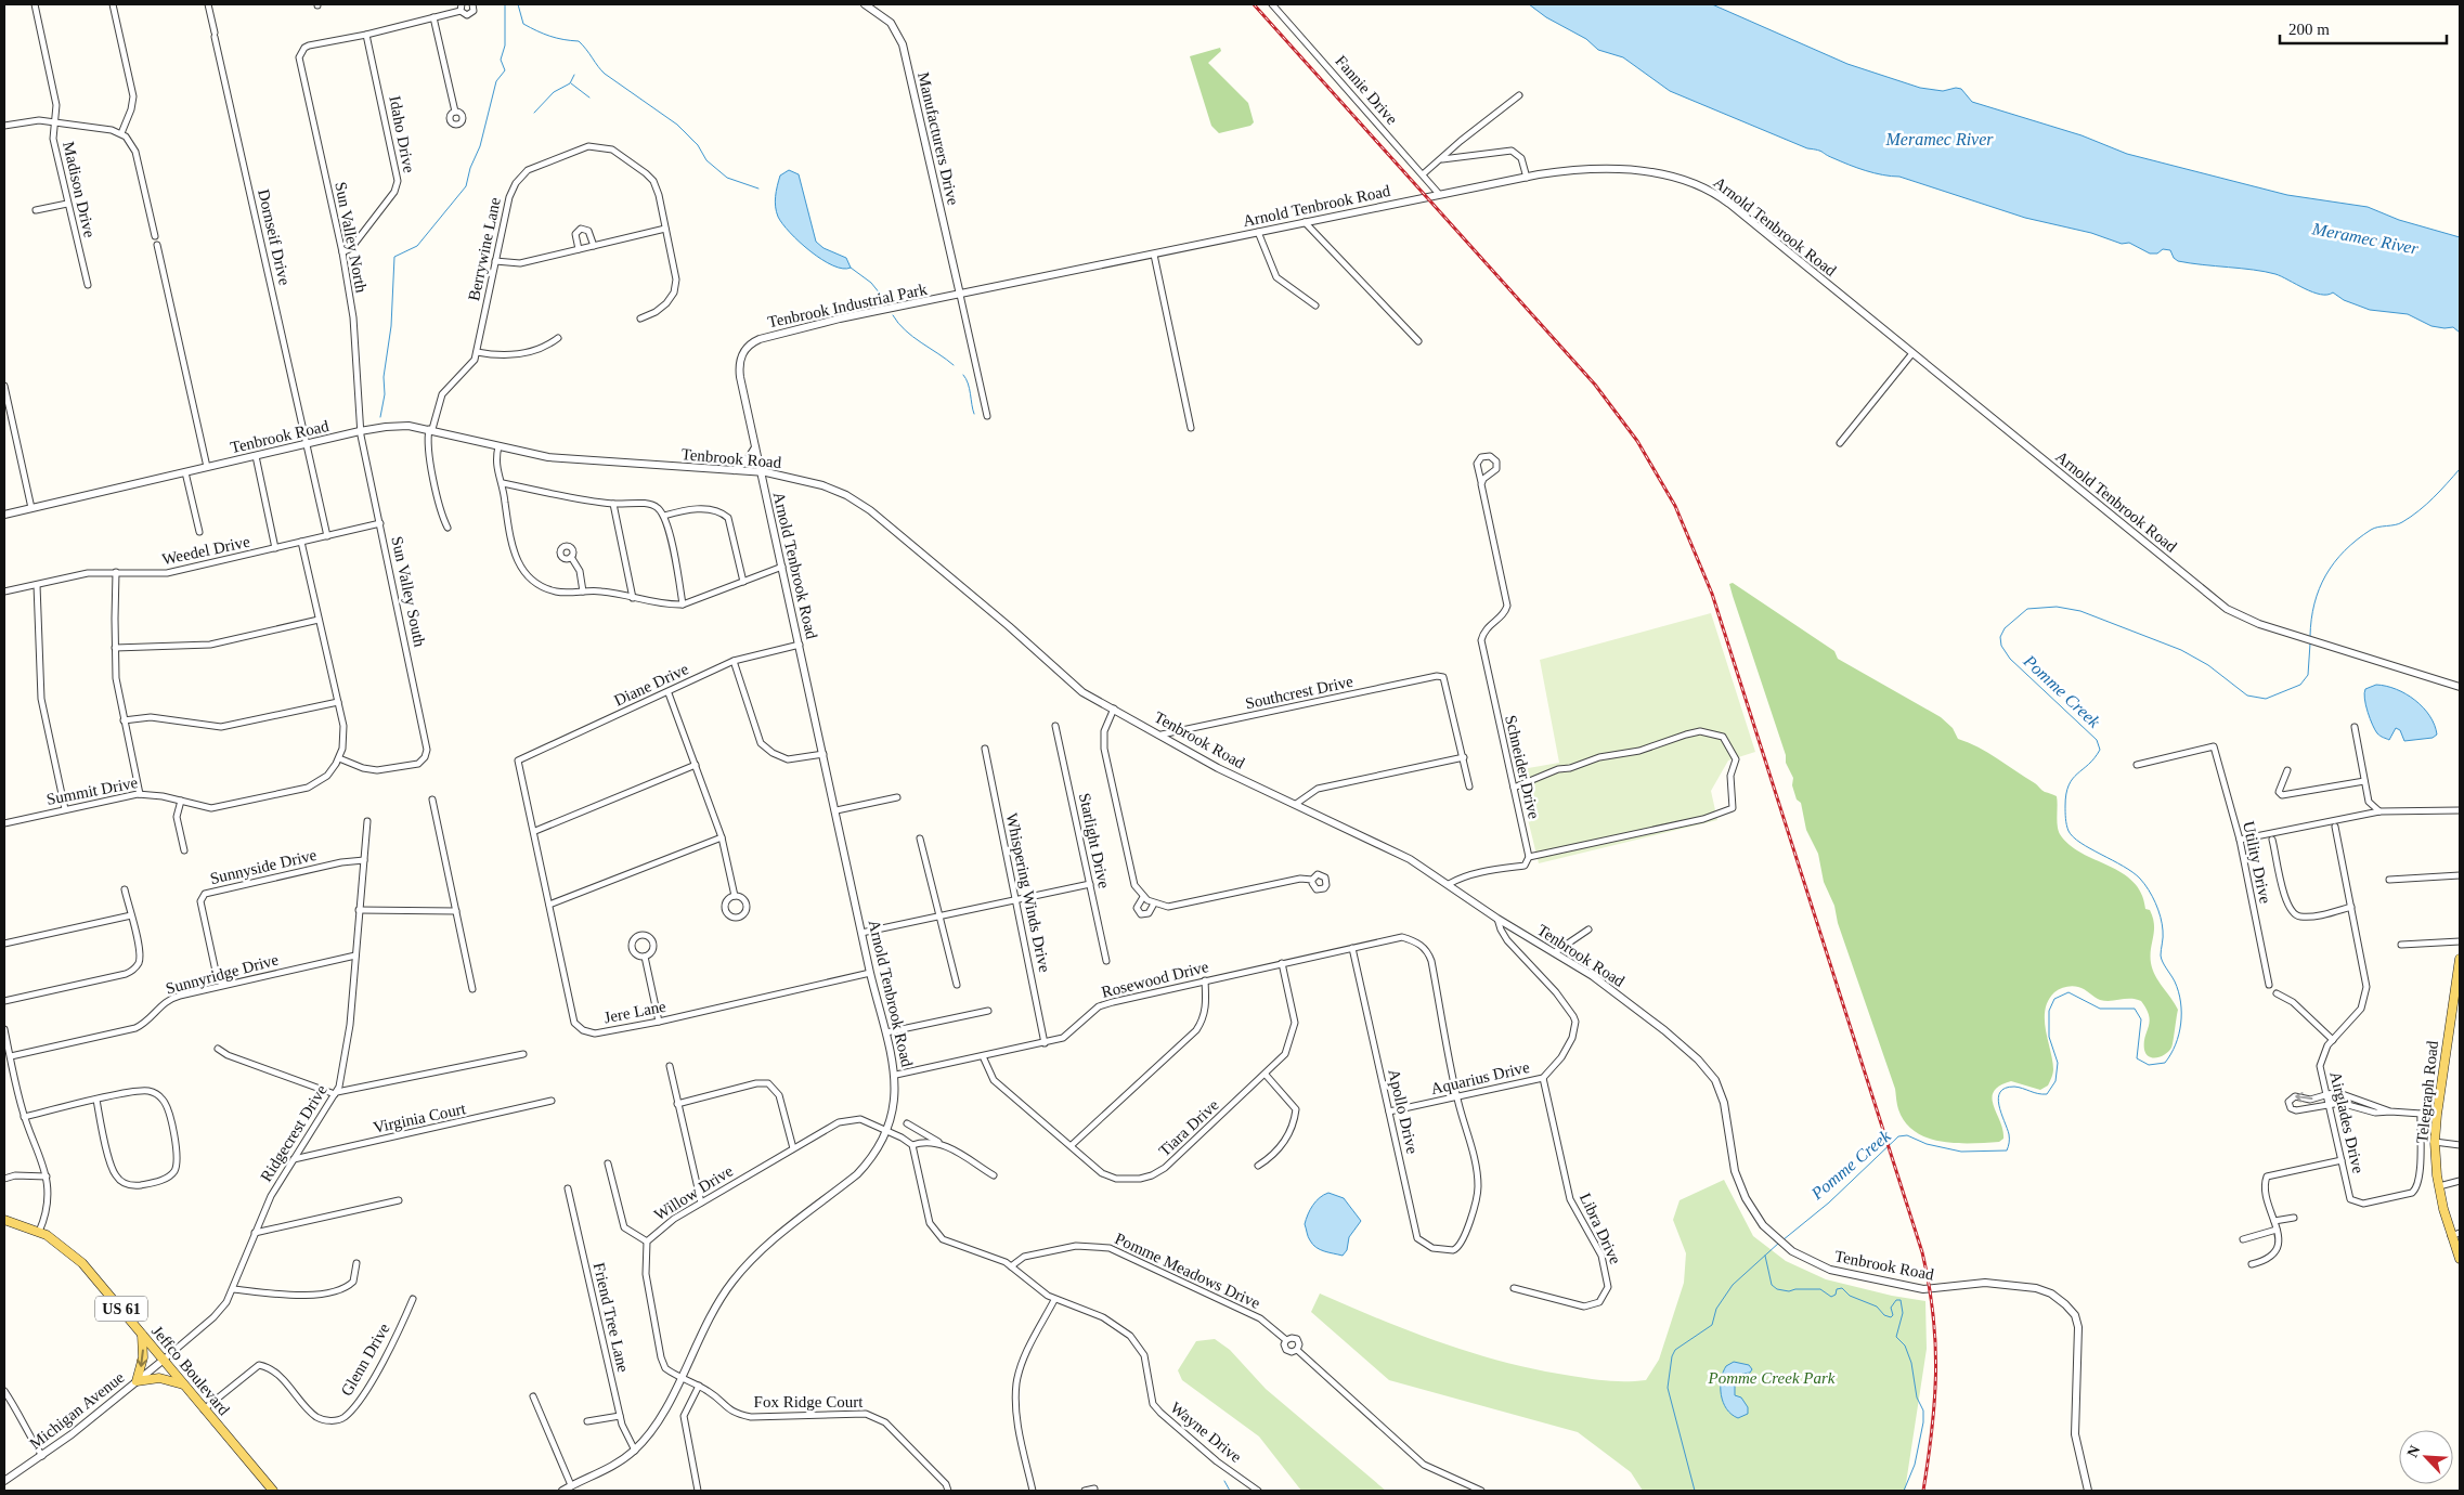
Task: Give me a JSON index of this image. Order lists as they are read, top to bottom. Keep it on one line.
{"streets":{"main road":["Telegraph Road","US 61","Jeffco Boulevard"],"street":["Fannie Drive","Idaho Drive","Manufacturers Drive","Madison Drive","Arnold Tenbrook Road","Dornseif Drive","Sun Valley North","Berrywine Lane","Tenbrook Industrial Park","Tenbrook Road","Weedel Drive","Sun Valley South","Diane Drive","Southcrest Drive","Schneider Drive","Summit Drive","Starlight Drive","Utility Drive","Sunnyside Drive","Whispering Winds Drive","Sunnyridge Drive","Rosewood Drive","Jere Lane","Aquarius Drive","Apollo Drive","Virginia Court","Airglades Drive","Tiara Drive","Ridgecrest Drive","Willow Drive","Libra Drive","Pomme Meadows Drive","Friend Tree Lane","Glenn Drive","Fox Ridge Court","Michigan Avenue","Wayne Drive"]},"crossings":[["Fannie Drive","Arnold Tenbrook Road"],["Idaho Drive","Sun Valley North"],["Manufacturers Drive","Arnold Tenbrook Road"],["Manufacturers Drive","Tenbrook Industrial Park"],["Arnold Tenbrook Road","Tenbrook Industrial Park"],["Arnold Tenbrook Road","Tenbrook Road"],["Arnold Tenbrook Road","Diane Drive"],["Arnold Tenbrook Road","Rosewood Drive"],["Arnold Tenbrook Road","Jere Lane"],["Arnold Tenbrook Road","Willow Drive"],["Arnold Tenbrook Road","Friend Tree Lane"],["Arnold Tenbrook Road","Fox Ridge Court"],["Dornseif Drive","Tenbrook Road"],["Dornseif Drive","Weedel Drive"],["Sun Valley North","Tenbrook Road"],["Sun Valley North","Sun Valley South"],["Berrywine Lane","Tenbrook Road"],["Tenbrook Industrial Park","Tenbrook Road"],["Tenbrook Road","Sun Valley South"],["Tenbrook Road","Southcrest Drive"],["Tenbrook Road","Aquarius Drive"],["Weedel Drive","Sun Valley South"],["Sun Valley South","Summit Drive"],["Diane Drive","Jere Lane"],["Sunnyside Drive","Sunnyridge Drive"],["Sunnyside Drive","Ridgecrest Drive"],["Whispering Winds Drive","Rosewood Drive"],["Sunnyridge Drive","Ridgecrest Drive"],["Rosewood Drive","Aquarius Drive"],["Rosewood Drive","Apollo Drive"],["Rosewood Drive","Tiara Drive"],["Aquarius Drive","Apollo Drive"],["Aquarius Drive","Libra Drive"],["Virginia Court","Ridgecrest Drive"],["Ridgecrest Drive","Jeffco Boulevard"],["Ridgecrest Drive","Michigan Avenue"],["Willow Drive","Fox Ridge Court"],["Willow Drive","Wayne Drive"],["Pomme Meadows Drive","Wayne Drive"],["Glenn Drive","Jeffco Boulevard"],["Jeffco Boulevard","Michigan Avenue"]],"water":["Meramec River","Pomme Creek"],"parks":["Pomme Creek Park"],"scale_bar":"200 m","north":"top left"}
